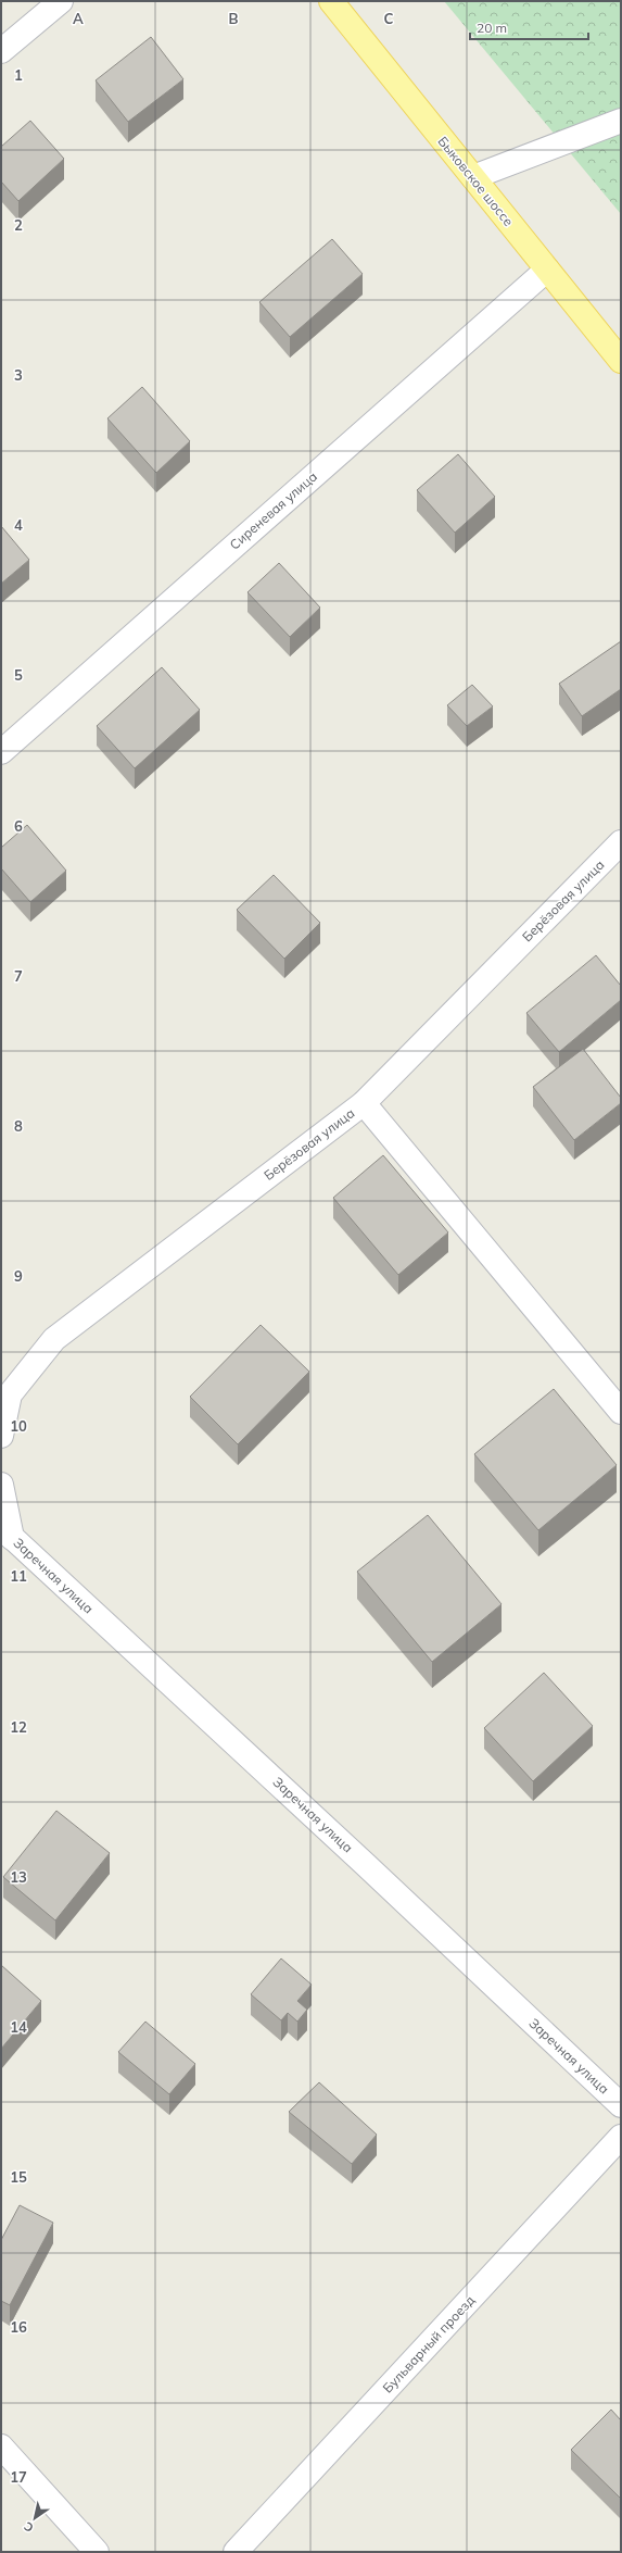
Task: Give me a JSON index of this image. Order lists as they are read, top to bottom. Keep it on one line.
{"streets":{"main road":["Быковское шоссе"],"street":["Сиреневая улица","Берёзовая улица","Заречная улица","Бульварный проезд"]},"crossings":[["Быковское шоссе","Сиреневая улица"]],"scale_bar":"20 m","north":"bottom left","grid":{"columns":["A","B","C"],"rows":["1","2","3","4","5","6","7","8","9","10","11","12","13","14","15","16","17"]}}
